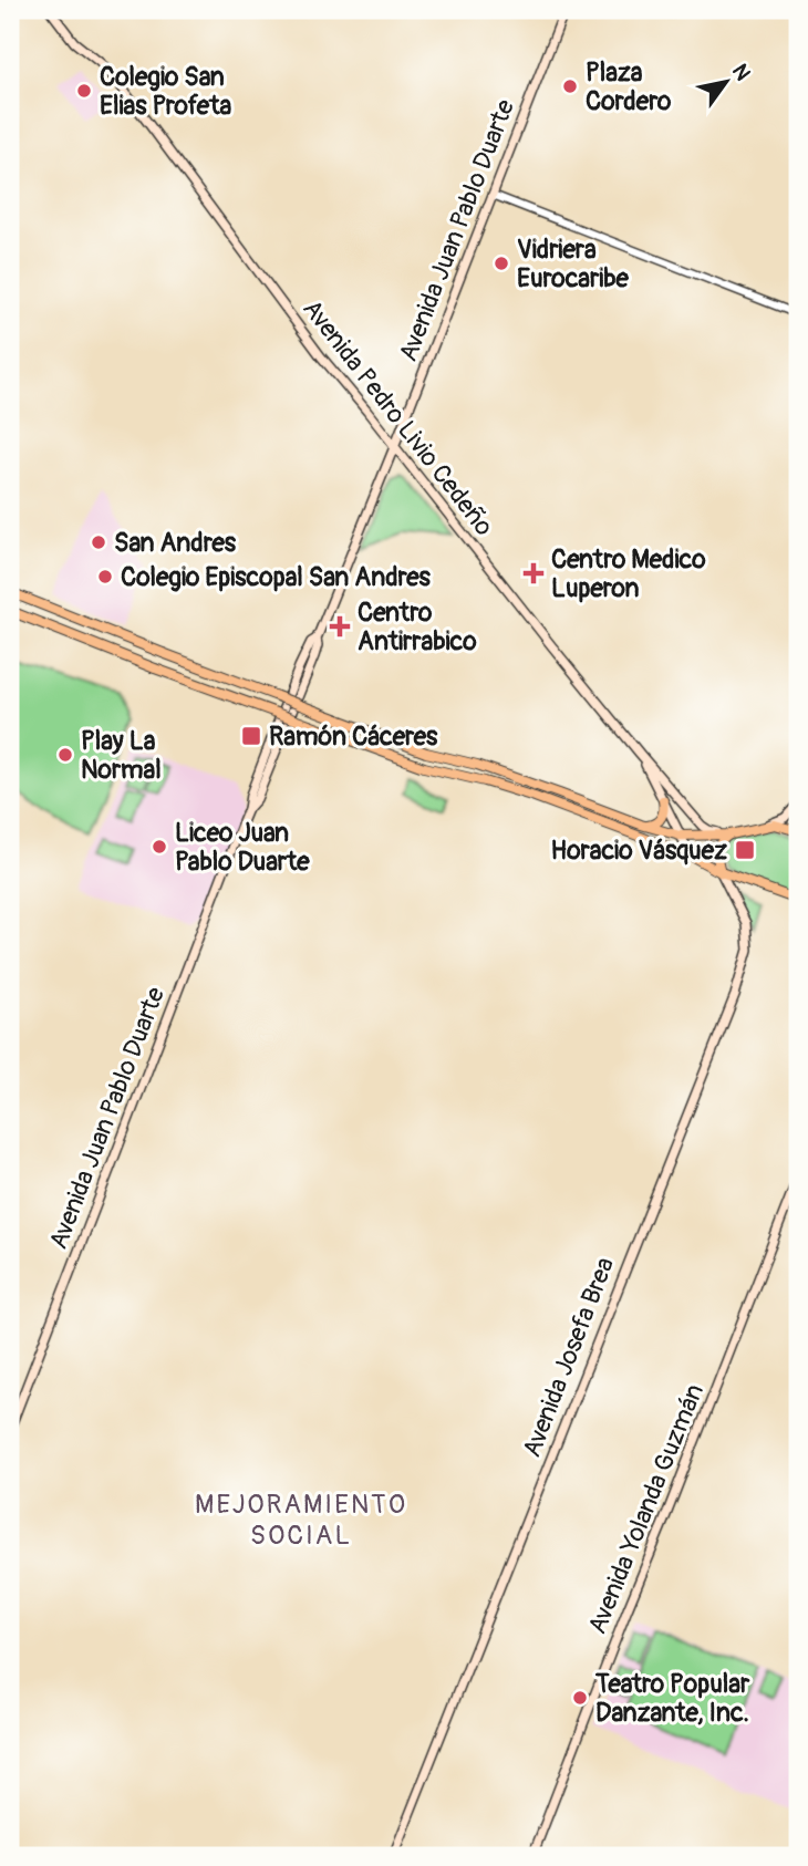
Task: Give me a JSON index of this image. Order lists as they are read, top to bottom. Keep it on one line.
{"streets":{"main road":["Avenida Juan Pablo Duarte","Avenida Pedro Livio Cedeño","Avenida Josefa Brea","Avenida Yolanda Guzmán"]},"crossings":[["Avenida Juan Pablo Duarte","Avenida Pedro Livio Cedeño"]],"districts":["MEJORAMIENTO SOCIAL"],"places":{"other":["Plaza Cordero","Colegio San Elias Profeta","Vidriera Eurocaribe","San Andres","Colegio Episcopal San Andres","Play La Normal","Liceo Juan Pablo Duarte","Teatro Popular Danzante, Inc."],"health":["Centro Medico Luperon","Centro Antirrabico"],"transit":["Ramón Cáceres","Horacio Vásquez"]},"north":"top right"}
